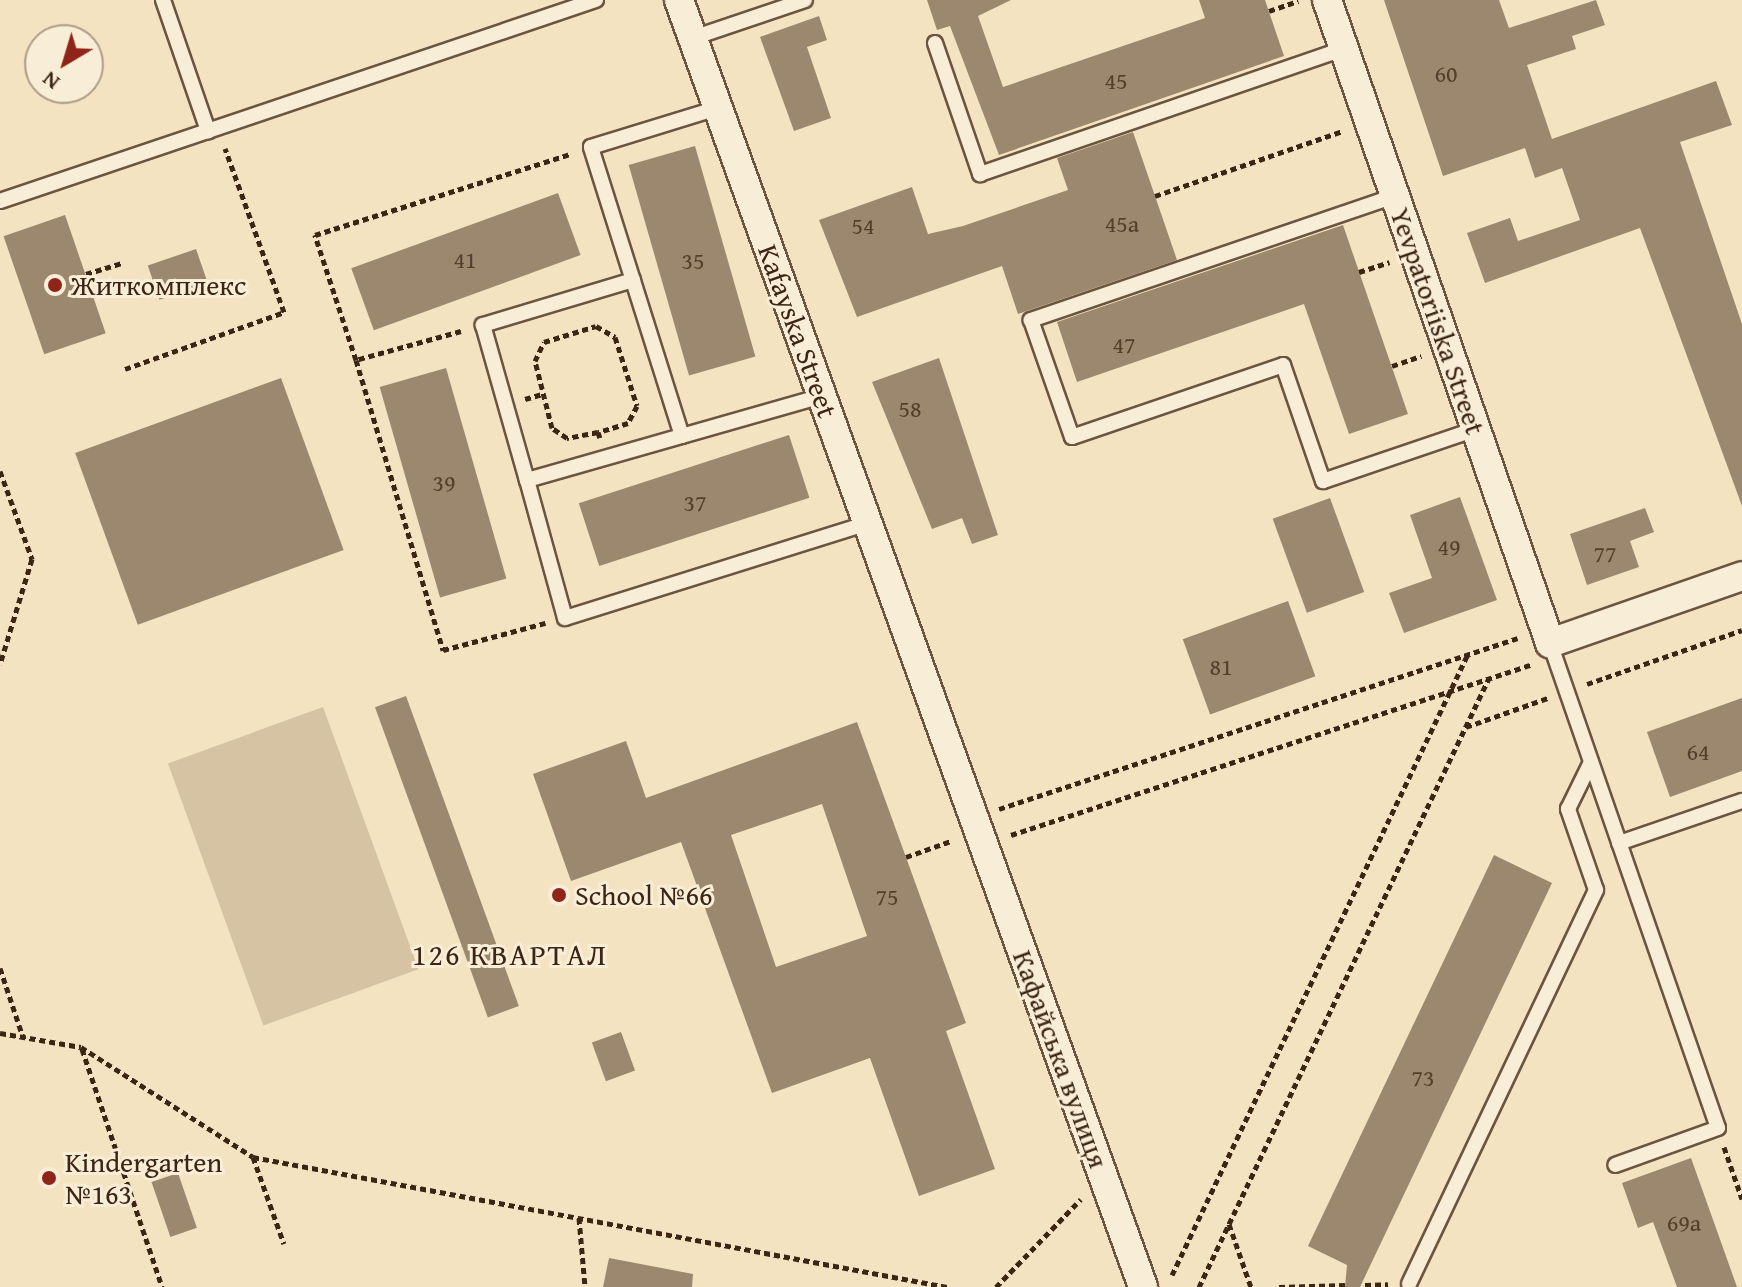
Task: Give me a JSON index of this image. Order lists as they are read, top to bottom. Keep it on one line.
{"streets":{"street":["Yevpatoriiska Street","Kafayska Street","Кафайська вулиця"]},"crossings":[["Kafayska Street","Кафайська вулиця"]],"districts":["126 КВАРТАЛ"],"places":["Житкомплекс","School №66","Kindergarten №163"],"house_numbers":["60","45","45а","54","41","35","47","58","39","37","49","77","81","64","75","73","69а"],"north":"bottom left"}
